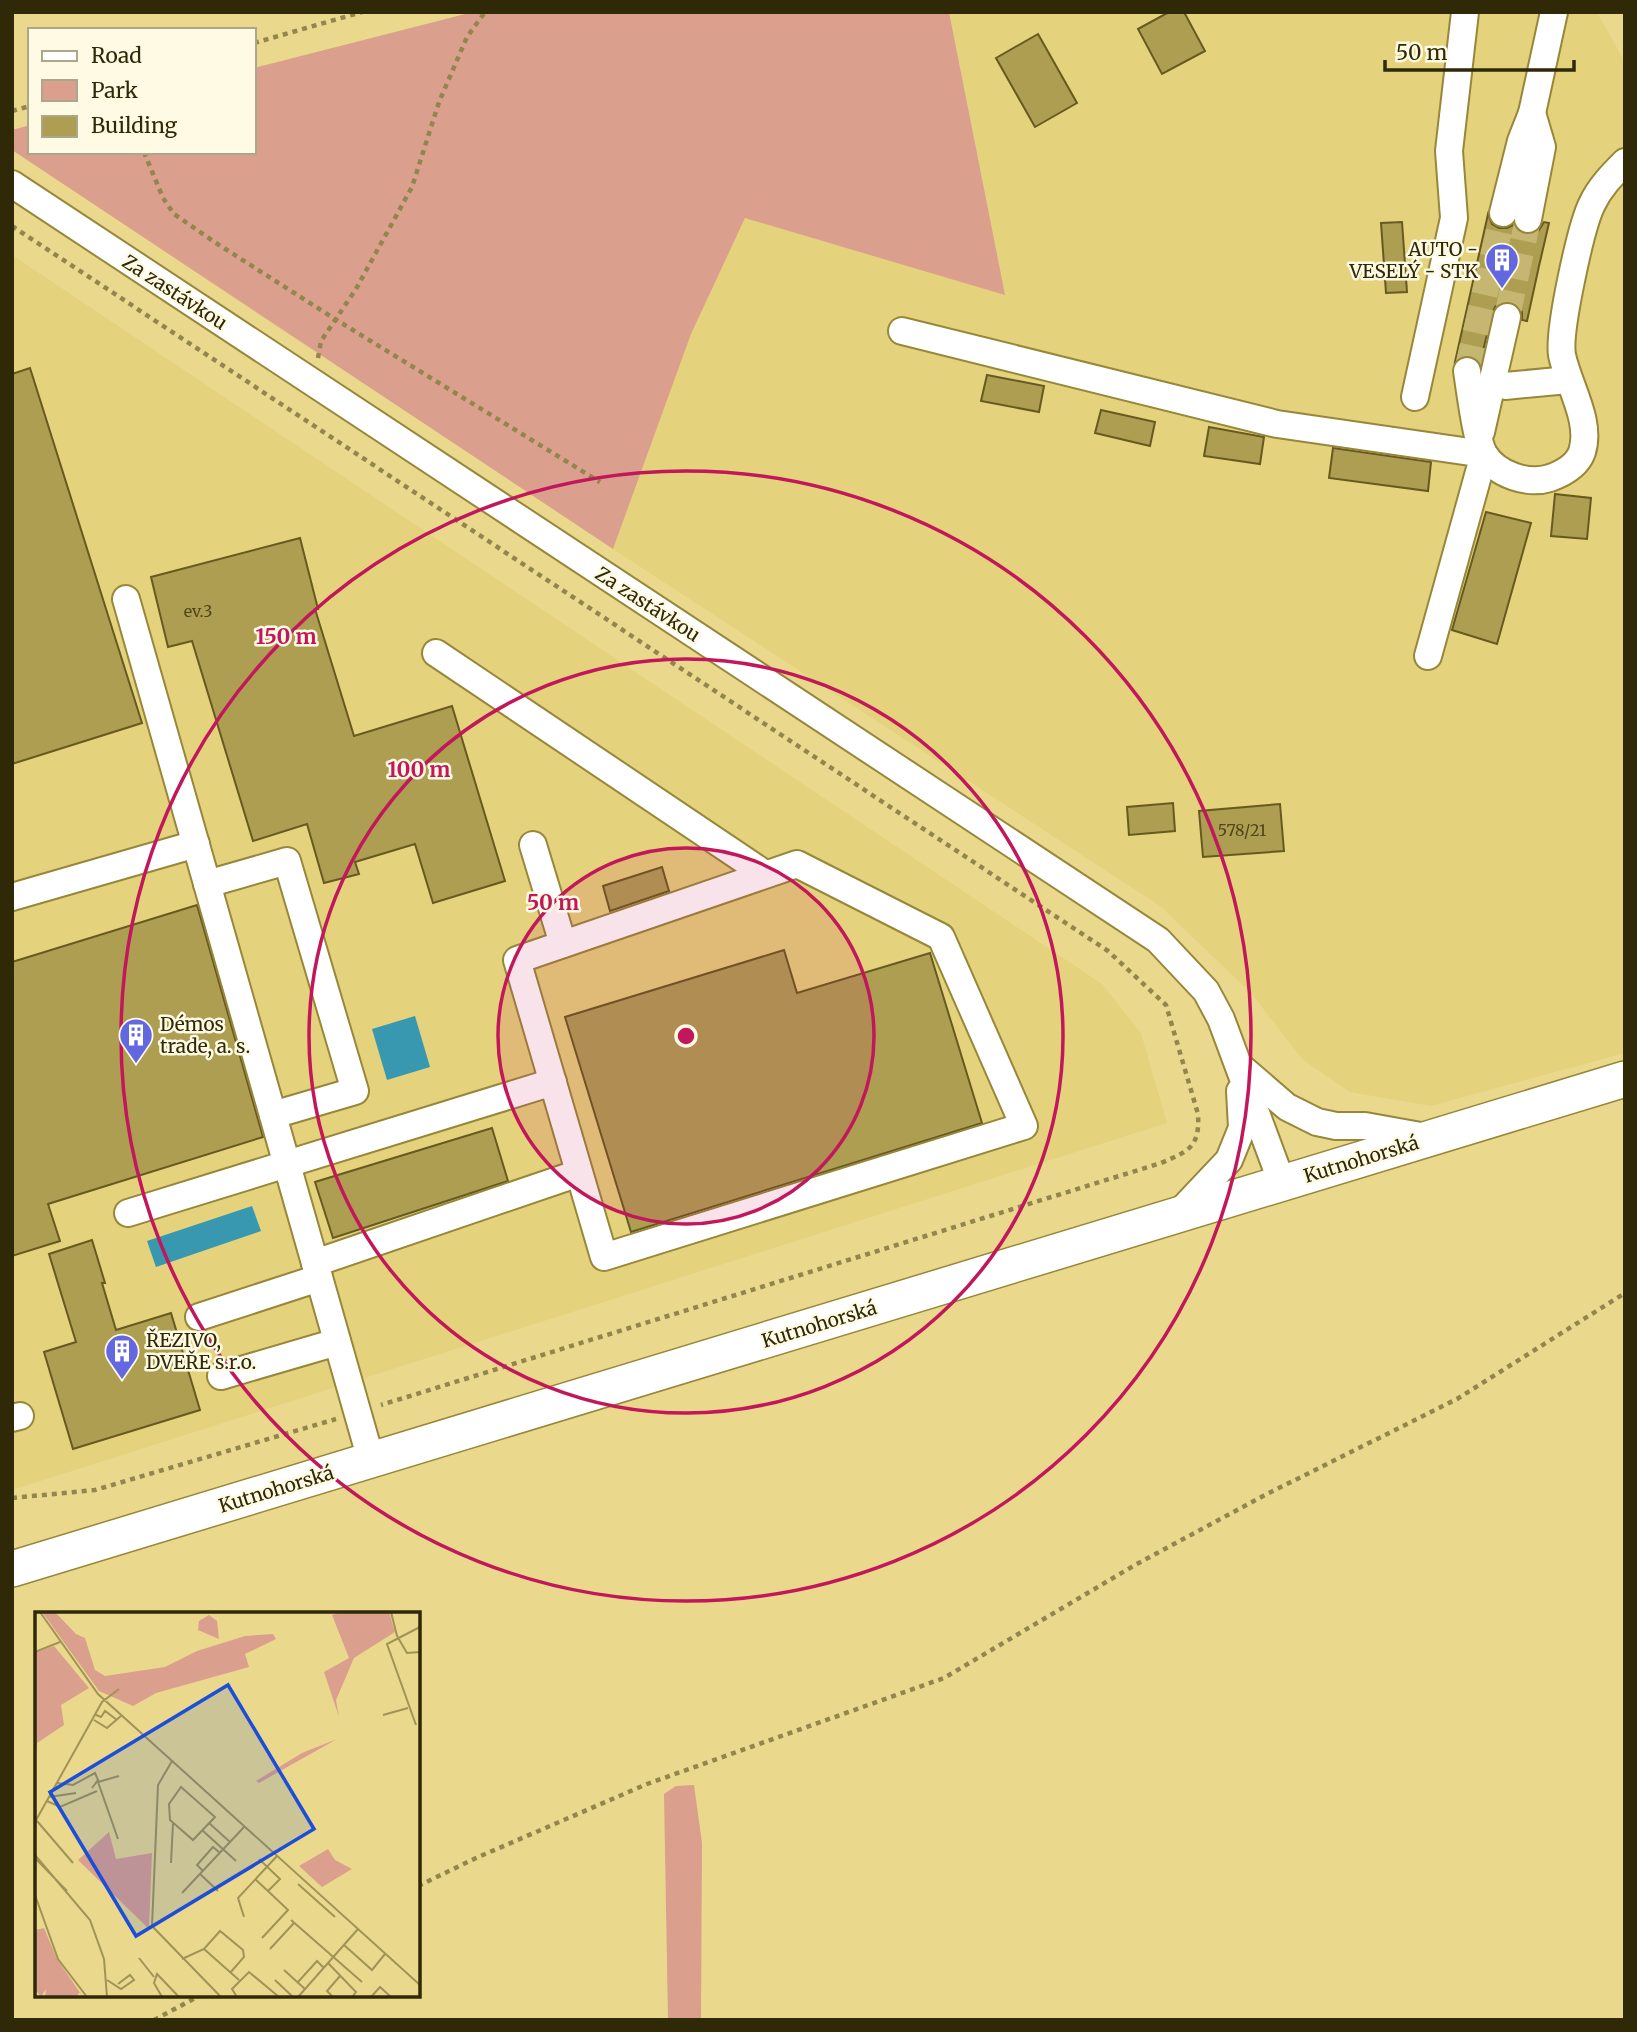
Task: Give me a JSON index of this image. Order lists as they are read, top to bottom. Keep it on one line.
{"streets":{"main road":["Kutnohorská"],"street":["Za zastávkou"]},"crossings":[["Za zastávkou","Kutnohorská"]],"places":{"building":["AUTO - VESELÝ - STK","Démos trade, a. s.","ŘEZIVO, DVEŘE s.r.o."]},"house_numbers":["ev.3","578/21"],"legend":["Road","Park","Building"],"scale_bar":"50 m","rings":["150 m","100 m","50 m"]}
